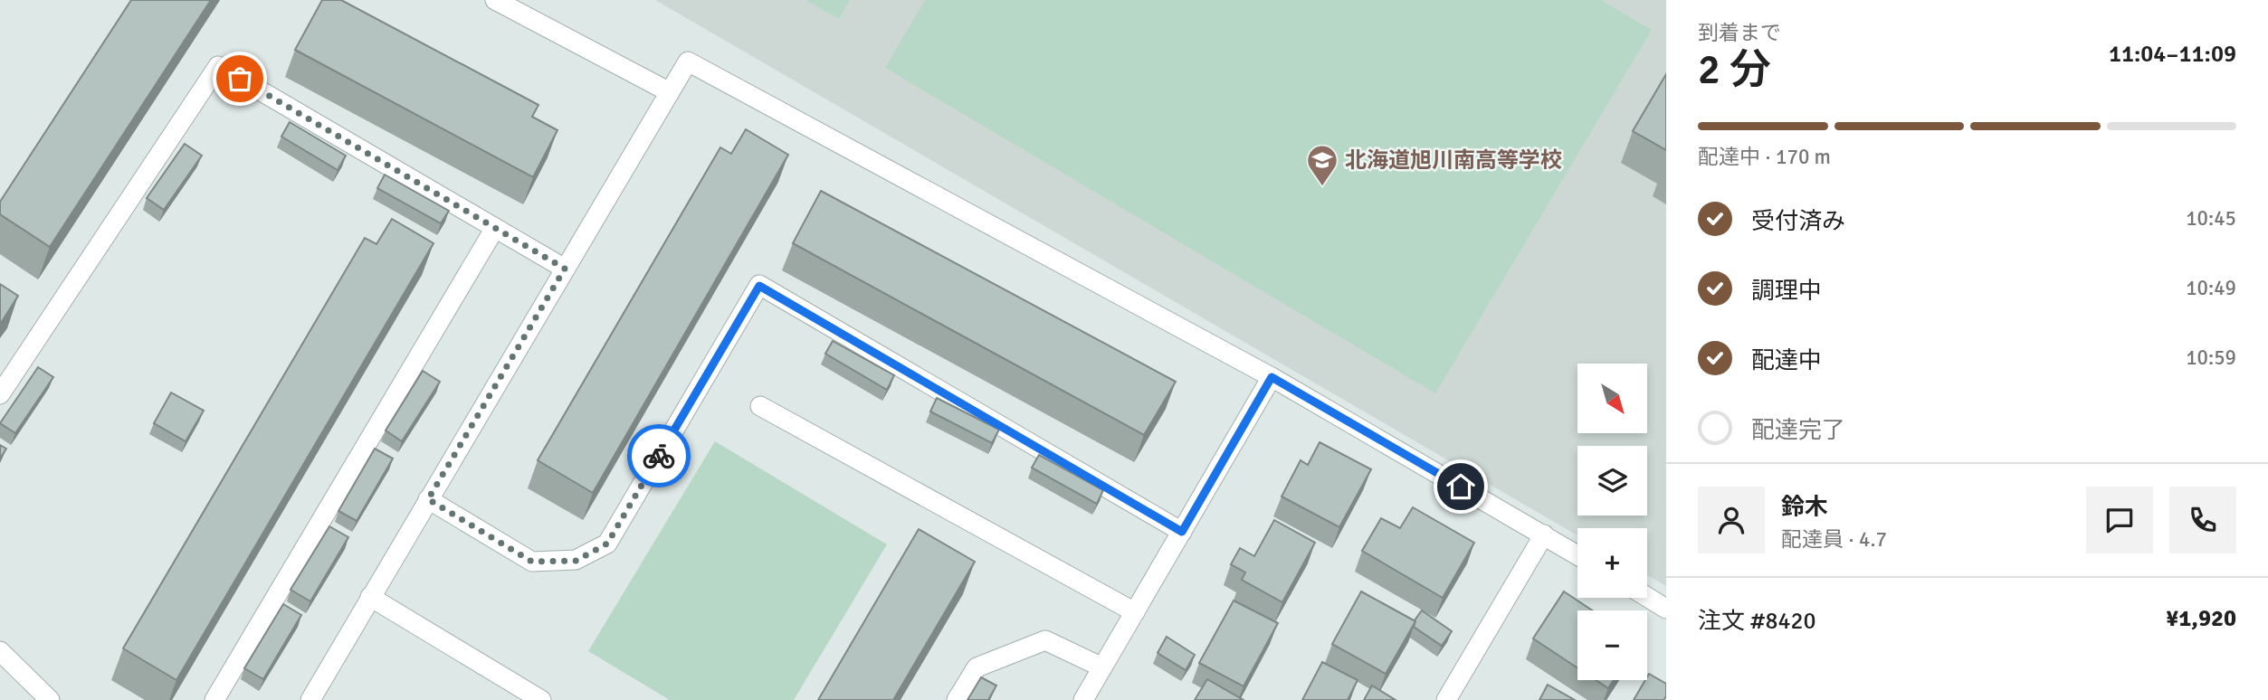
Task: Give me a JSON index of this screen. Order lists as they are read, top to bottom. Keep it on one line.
{"places":{"school or university":["北海道旭川南高等学校"]},"north":"bottom right","page":{"heading":["2 分","到着まで","11:04–11:09"],"panel":["鈴木","配達員 · 4.7","注文 #8420","¥1,920"],"bar":"配達中 · 170 m","list":[["受付済み","10:45"],["調理中","10:49"],["配達中","10:59"],"配達完了"],"map_buttons":["+","−"]}}
